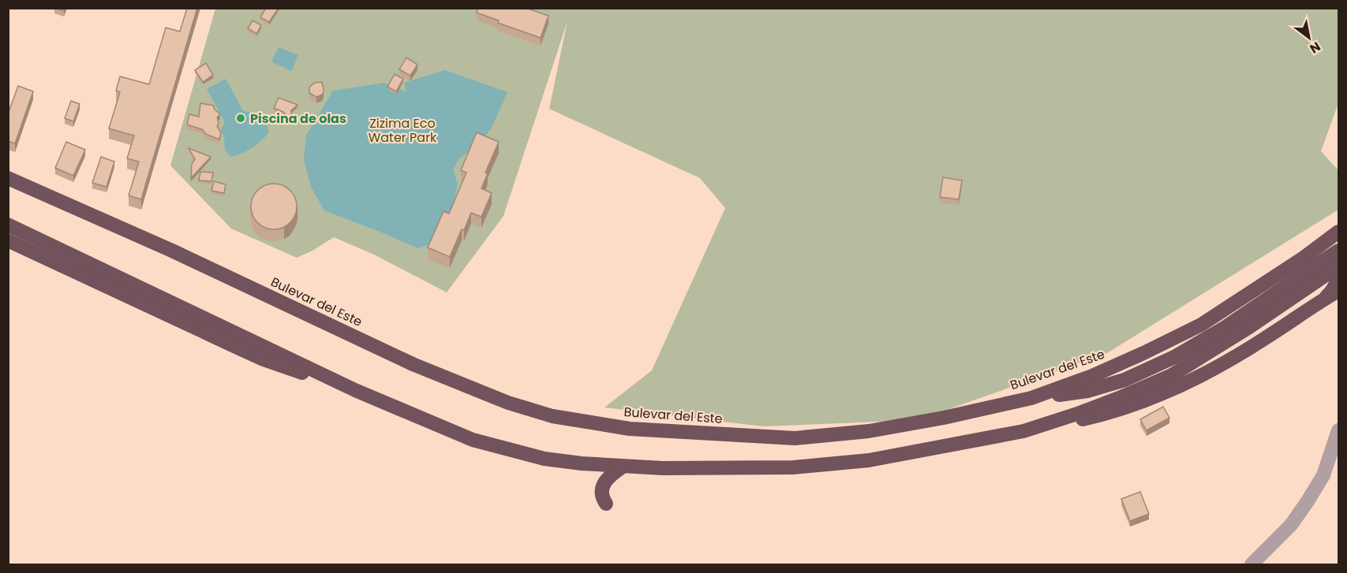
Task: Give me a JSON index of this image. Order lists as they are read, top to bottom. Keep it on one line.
{"streets":{"highway":["Bulevar del Este"]},"parks":["Zizima Eco Water Park"],"places":["Piscina de olas"],"north":"bottom right"}
